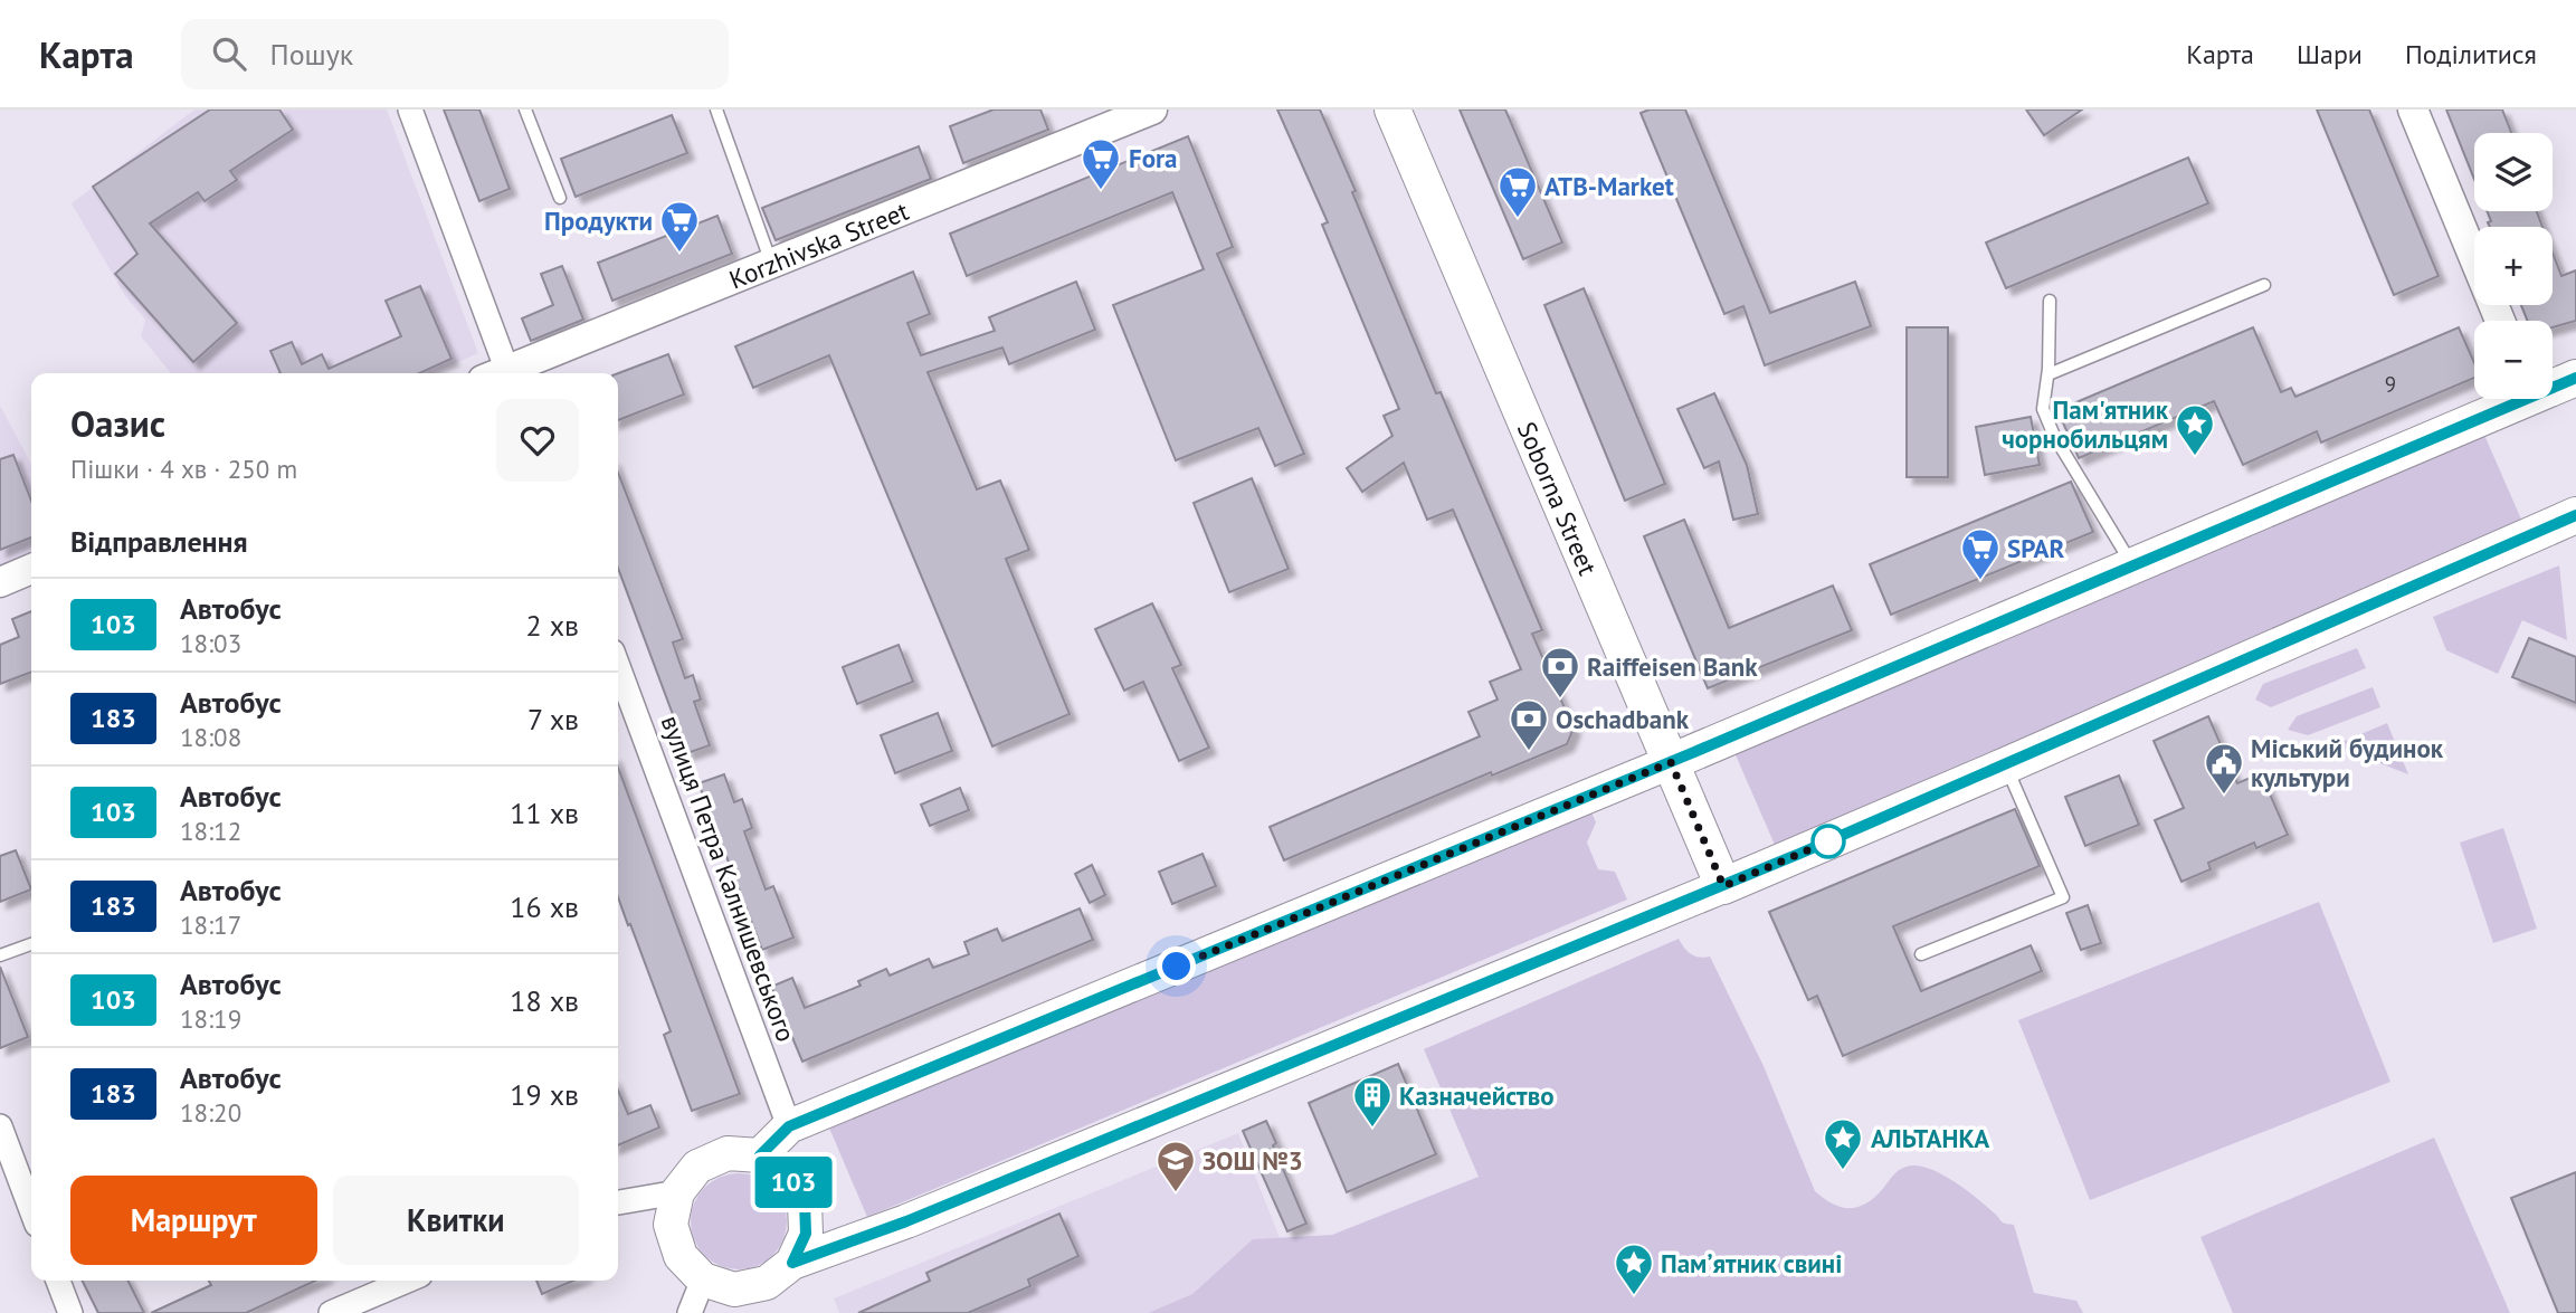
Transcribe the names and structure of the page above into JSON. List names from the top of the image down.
{
  "streets": {
    "main road": ["Soborna Street"],
    "street": ["Korzhivska Street", "вулиця Петра Калнишевського"]
  },
  "places": {
    "supermarket": [
      "Fora",
      "ATB-Market",
      "Продукти",
      "SPAR"
    ],
    "place": ["Пам'ятник чорнобильцям", "АЛЬТАНКА", "Памʼятник свині"],
    "bank": ["Raiffeisen Bank", "Oschadbank"],
    "public building": ["Міський будинок культури"],
    "building": ["Казначейство"],
    "school or university": ["ЗОШ №3"]
  },
  "lines": ["bus line 103"],
  "house_numbers": ["9"],
  "page": {
    "header": "Карта",
    "search": "Пошук",
    "nav": ["Карта", "Шари", "Поділитися"],
    "on_map": "103",
    "map_buttons": ["+", "−"],
    "heading": [
      ["Оазис", "Пішки · 4 хв · 250 m"],
      "Відправлення"
    ],
    "list": [
      {
        "mark": "103",
        "name": "Автобус",
        "note": "18:03",
        "value": "2 хв"
      },
      {
        "mark": "183",
        "name": "Автобус",
        "note": "18:08",
        "value": "7 хв"
      },
      {
        "mark": "103",
        "name": "Автобус",
        "note": "18:12",
        "value": "11 хв"
      },
      {
        "mark": "183",
        "name": "Автобус",
        "note": "18:17",
        "value": "16 хв"
      },
      {
        "mark": "103",
        "name": "Автобус",
        "note": "18:19",
        "value": "18 хв"
      },
      {
        "mark": "183",
        "name": "Автобус",
        "note": "18:20",
        "value": "19 хв"
      }
    ],
    "buttons": ["Маршрут", "Квитки"]
  }
}
